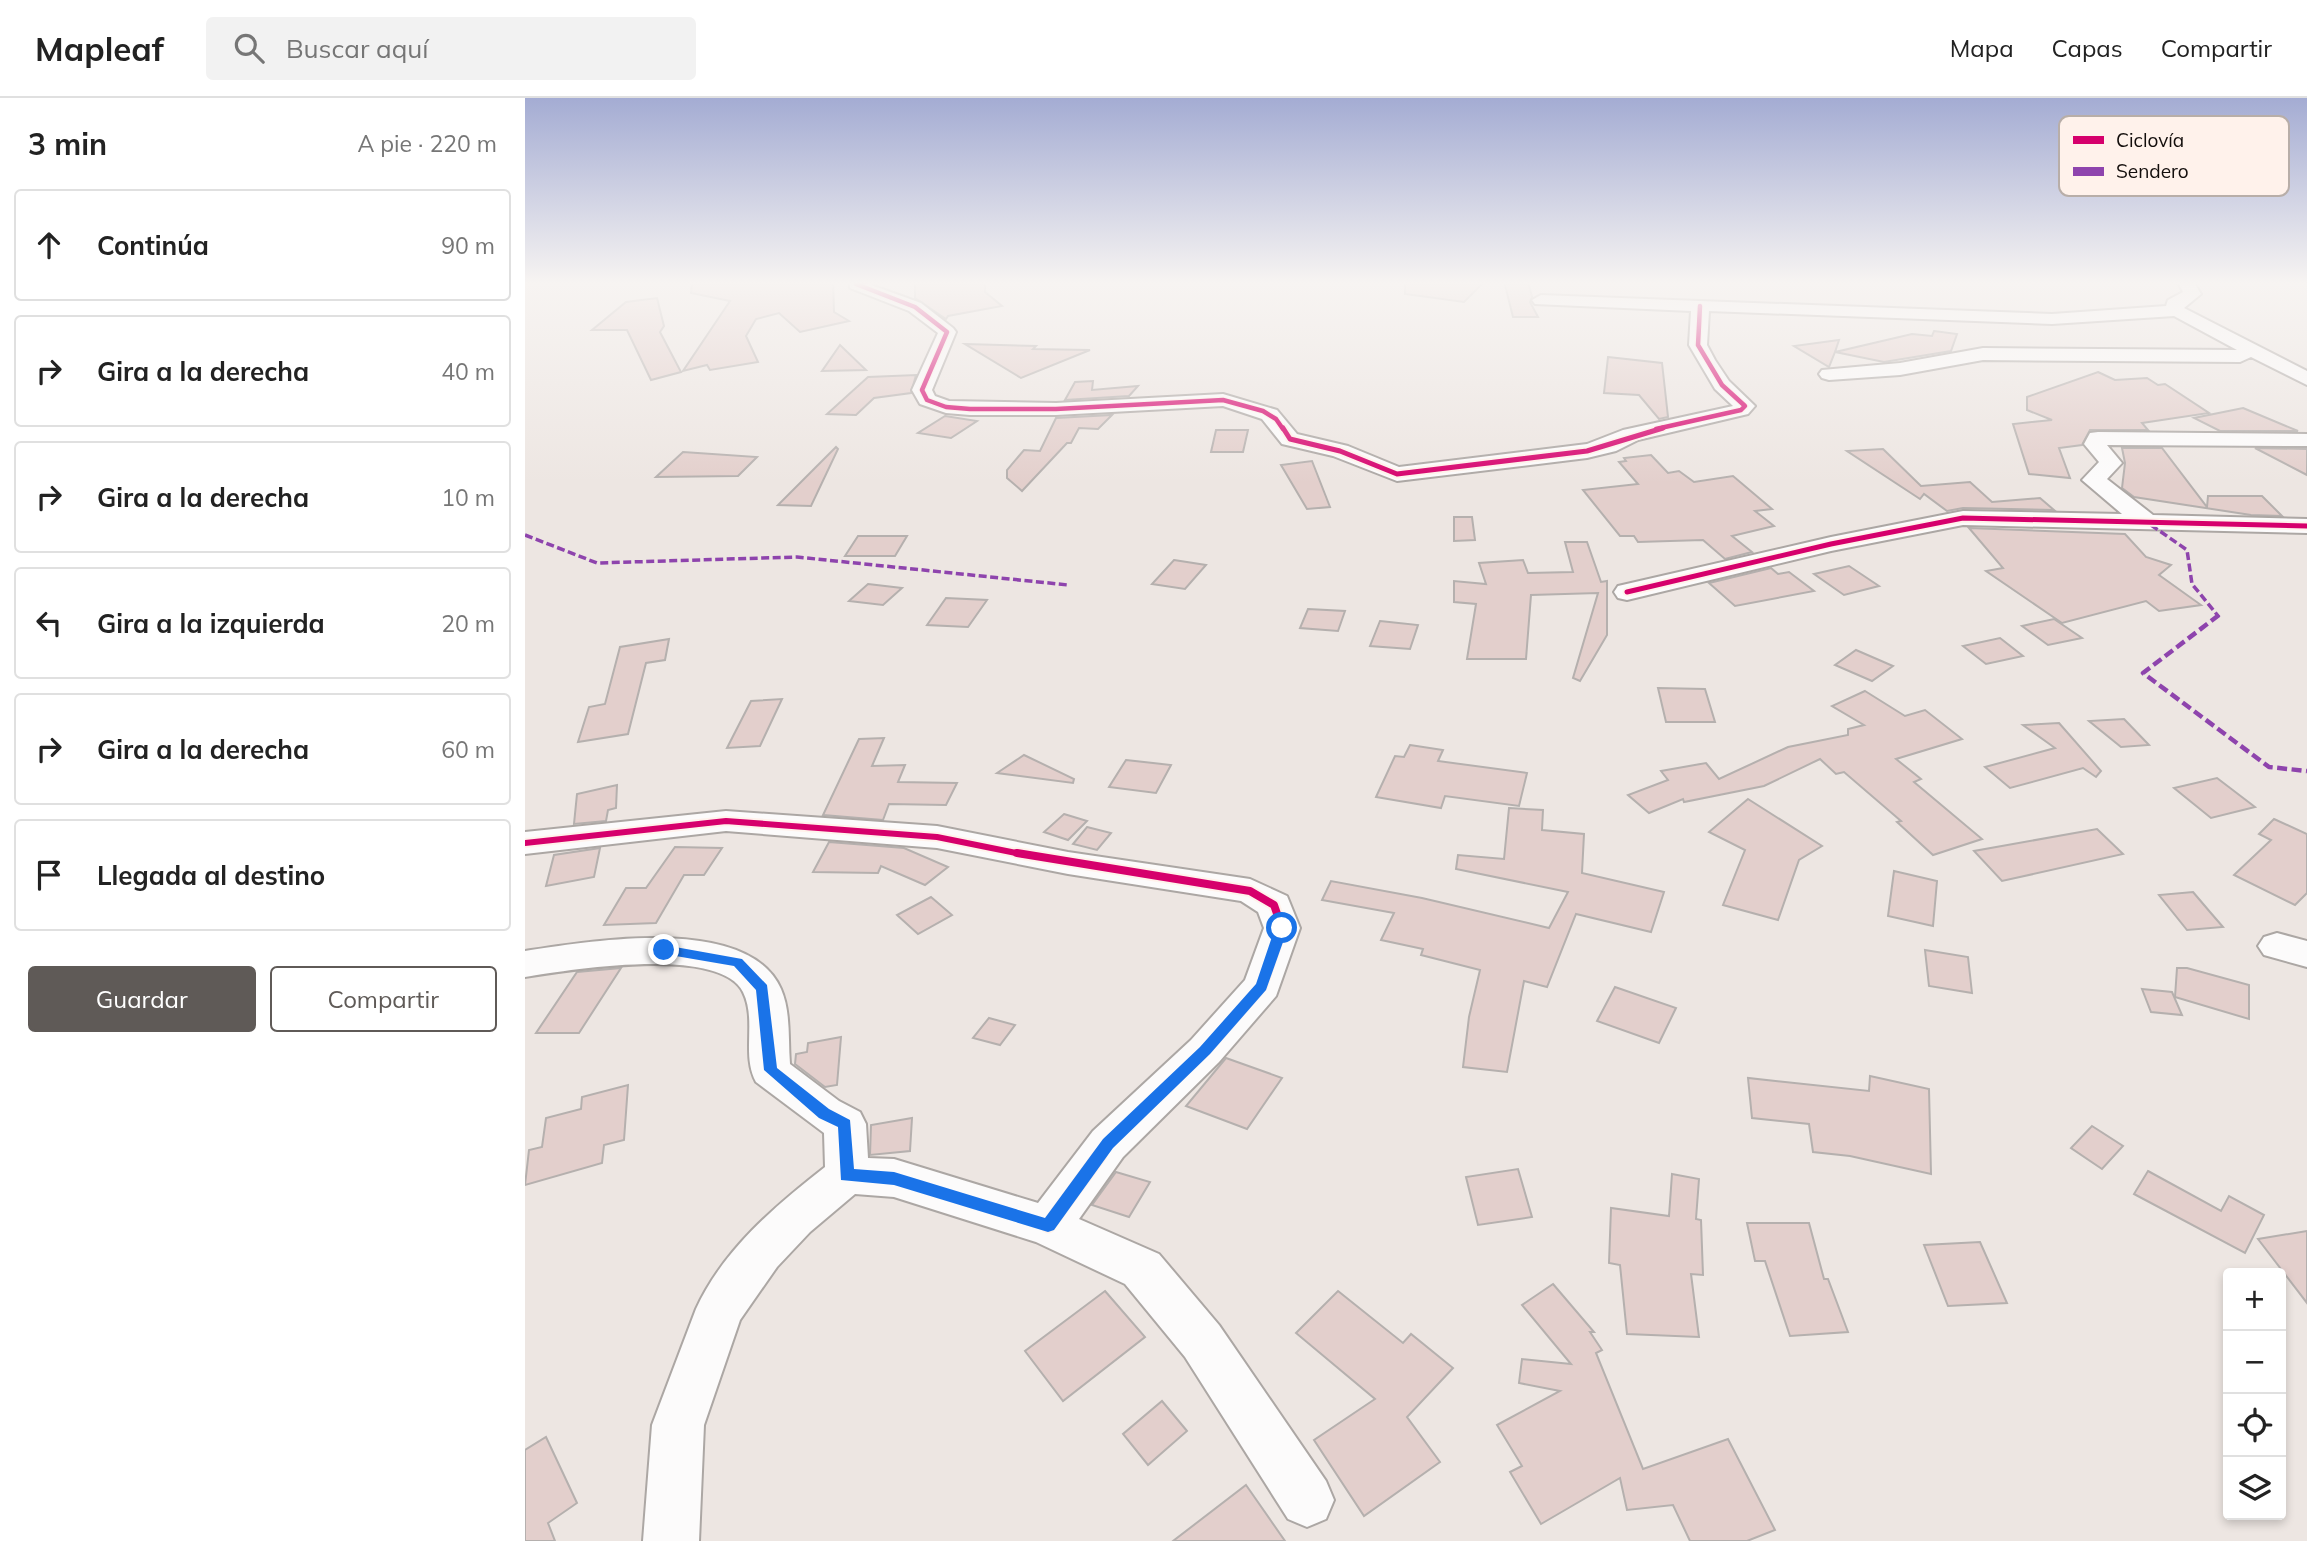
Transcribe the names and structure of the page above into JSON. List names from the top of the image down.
{
  "legend": ["Ciclovía", "Sendero"],
  "page": {
    "header": "Mapleaf",
    "search": "Buscar aquí",
    "nav": ["Mapa", "Capas", "Compartir"],
    "heading": ["3 min", "A pie · 220 m"],
    "list": [
      ["Continúa", "90 m"],
      ["Gira a la derecha", "40 m"],
      ["Gira a la derecha", "10 m"],
      ["Gira a la izquierda", "20 m"],
      ["Gira a la derecha", "60 m"],
      "Llegada al destino"
    ],
    "buttons": ["Guardar", "Compartir"],
    "map_buttons": ["+", "−"]
  }
}
